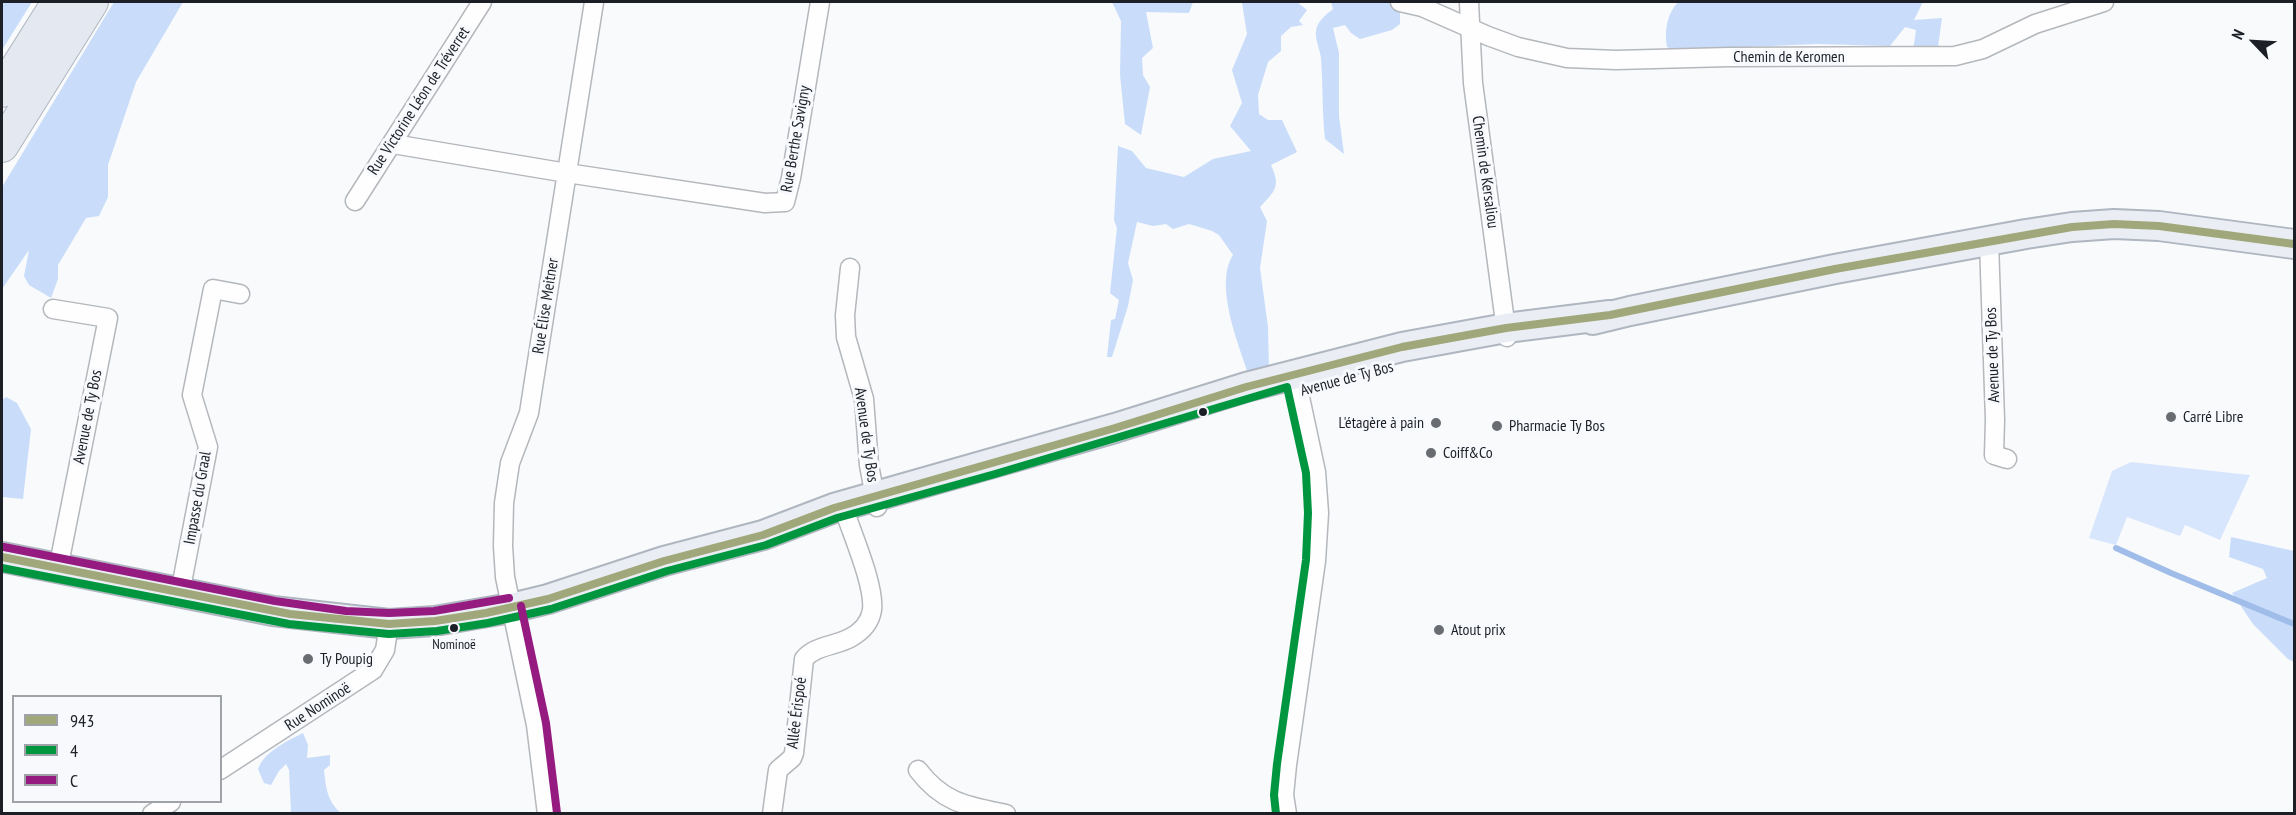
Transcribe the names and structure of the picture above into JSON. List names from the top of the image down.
{
  "streets": {
    "main road": ["Avenue de Ty Bos"],
    "street": [
      "Chemin de Keromen",
      "Rue Victorine Léon de Tréverret",
      "Rue Berthe Savigny",
      "Chemin de Kersaliou",
      "Rue Élise Meitner",
      "Impasse du Graal",
      "Rue Nominoë",
      "Allée Érispoé"
    ]
  },
  "crossings": [
    ["Chemin de Keromen", "Chemin de Kersaliou"],
    ["Rue Berthe Savigny", "Rue Élise Meitner"],
    ["Chemin de Kersaliou", "Avenue de Ty Bos"],
    ["Rue Élise Meitner", "Avenue de Ty Bos"],
    ["Avenue de Ty Bos", "Impasse du Graal"],
    ["Avenue de Ty Bos", "Rue Nominoë"],
    ["Avenue de Ty Bos", "Allée Érispoé"]
  ],
  "places": [
    "Carré Libre",
    "L'étagère à pain",
    "Pharmacie Ty Bos",
    "Coiff&Co",
    "Nominoë",
    "Atout prix",
    "Ty Poupig"
  ],
  "lines": ["transit line 943", "transit line 4", "transit line C"],
  "legend": ["943", "4", "C"],
  "north": "top left"
}
